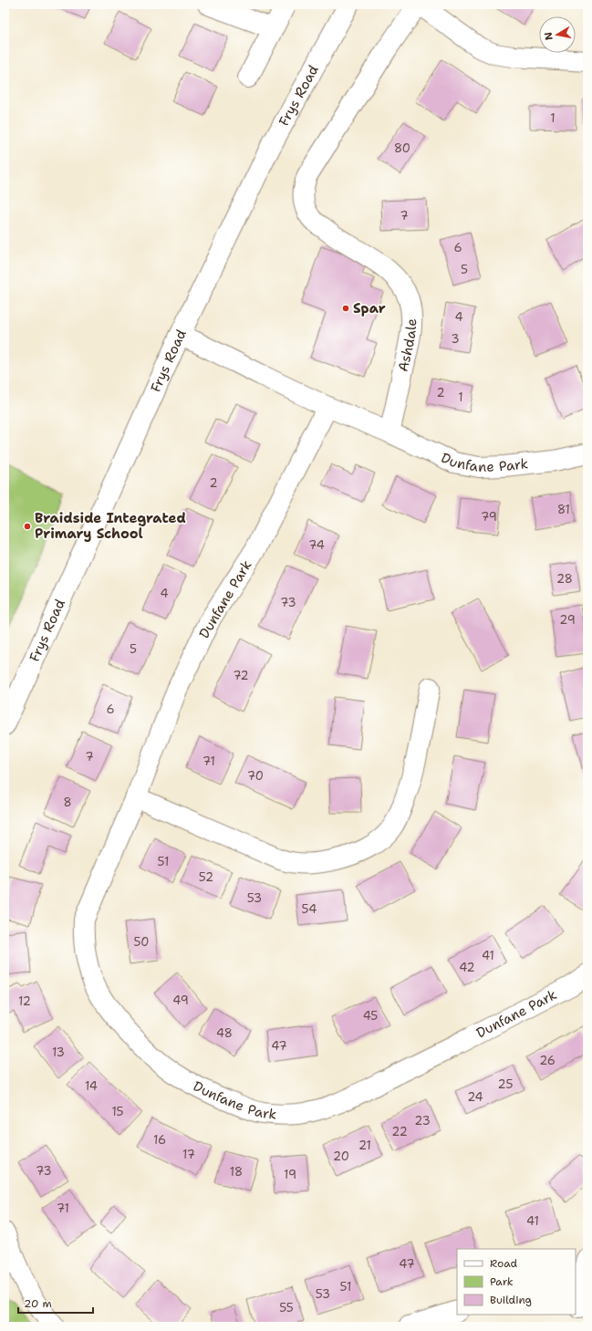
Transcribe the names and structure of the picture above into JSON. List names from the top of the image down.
{
  "streets": {
    "street": ["Frys Road", "Ashdale", "Dunfane Park"]
  },
  "crossings": [
    ["Frys Road", "Dunfane Park"],
    ["Ashdale", "Dunfane Park"]
  ],
  "places": ["Spar", "Braidside Integrated Primary School"],
  "house_numbers": [
    "1",
    "80",
    "7",
    "6",
    "5",
    "4",
    "3",
    "2",
    "1",
    "2",
    "81",
    "79",
    "74",
    "28",
    "4",
    "73",
    "29",
    "5",
    "72",
    "6",
    "7",
    "71",
    "70",
    "8",
    "51",
    "52",
    "53",
    "54",
    "50",
    "41",
    "42",
    "49",
    "12",
    "45",
    "48",
    "47",
    "13",
    "26",
    "25",
    "14",
    "24",
    "15",
    "23",
    "22",
    "16",
    "21",
    "17",
    "20",
    "73",
    "18",
    "19",
    "71",
    "41",
    "47",
    "51",
    "53",
    "55"
  ],
  "legend": ["Road", "Park", "Building"],
  "scale_bar": "20 m",
  "north": "left"
}
